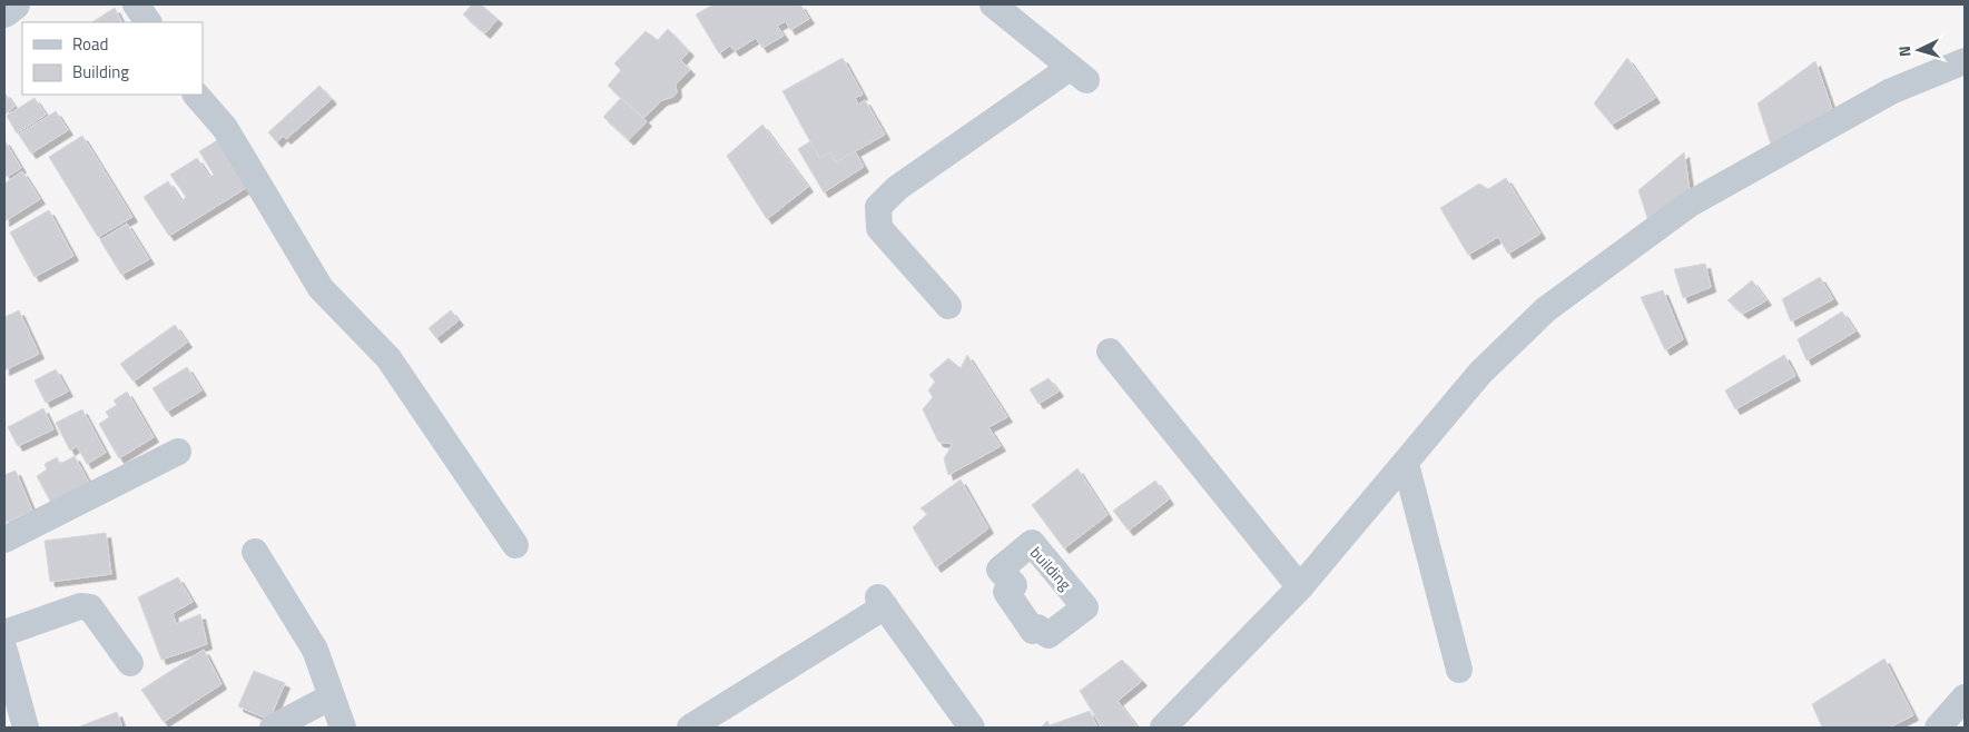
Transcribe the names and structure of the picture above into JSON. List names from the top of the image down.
{
  "legend": ["Road", "Building"],
  "north": "left"
}
